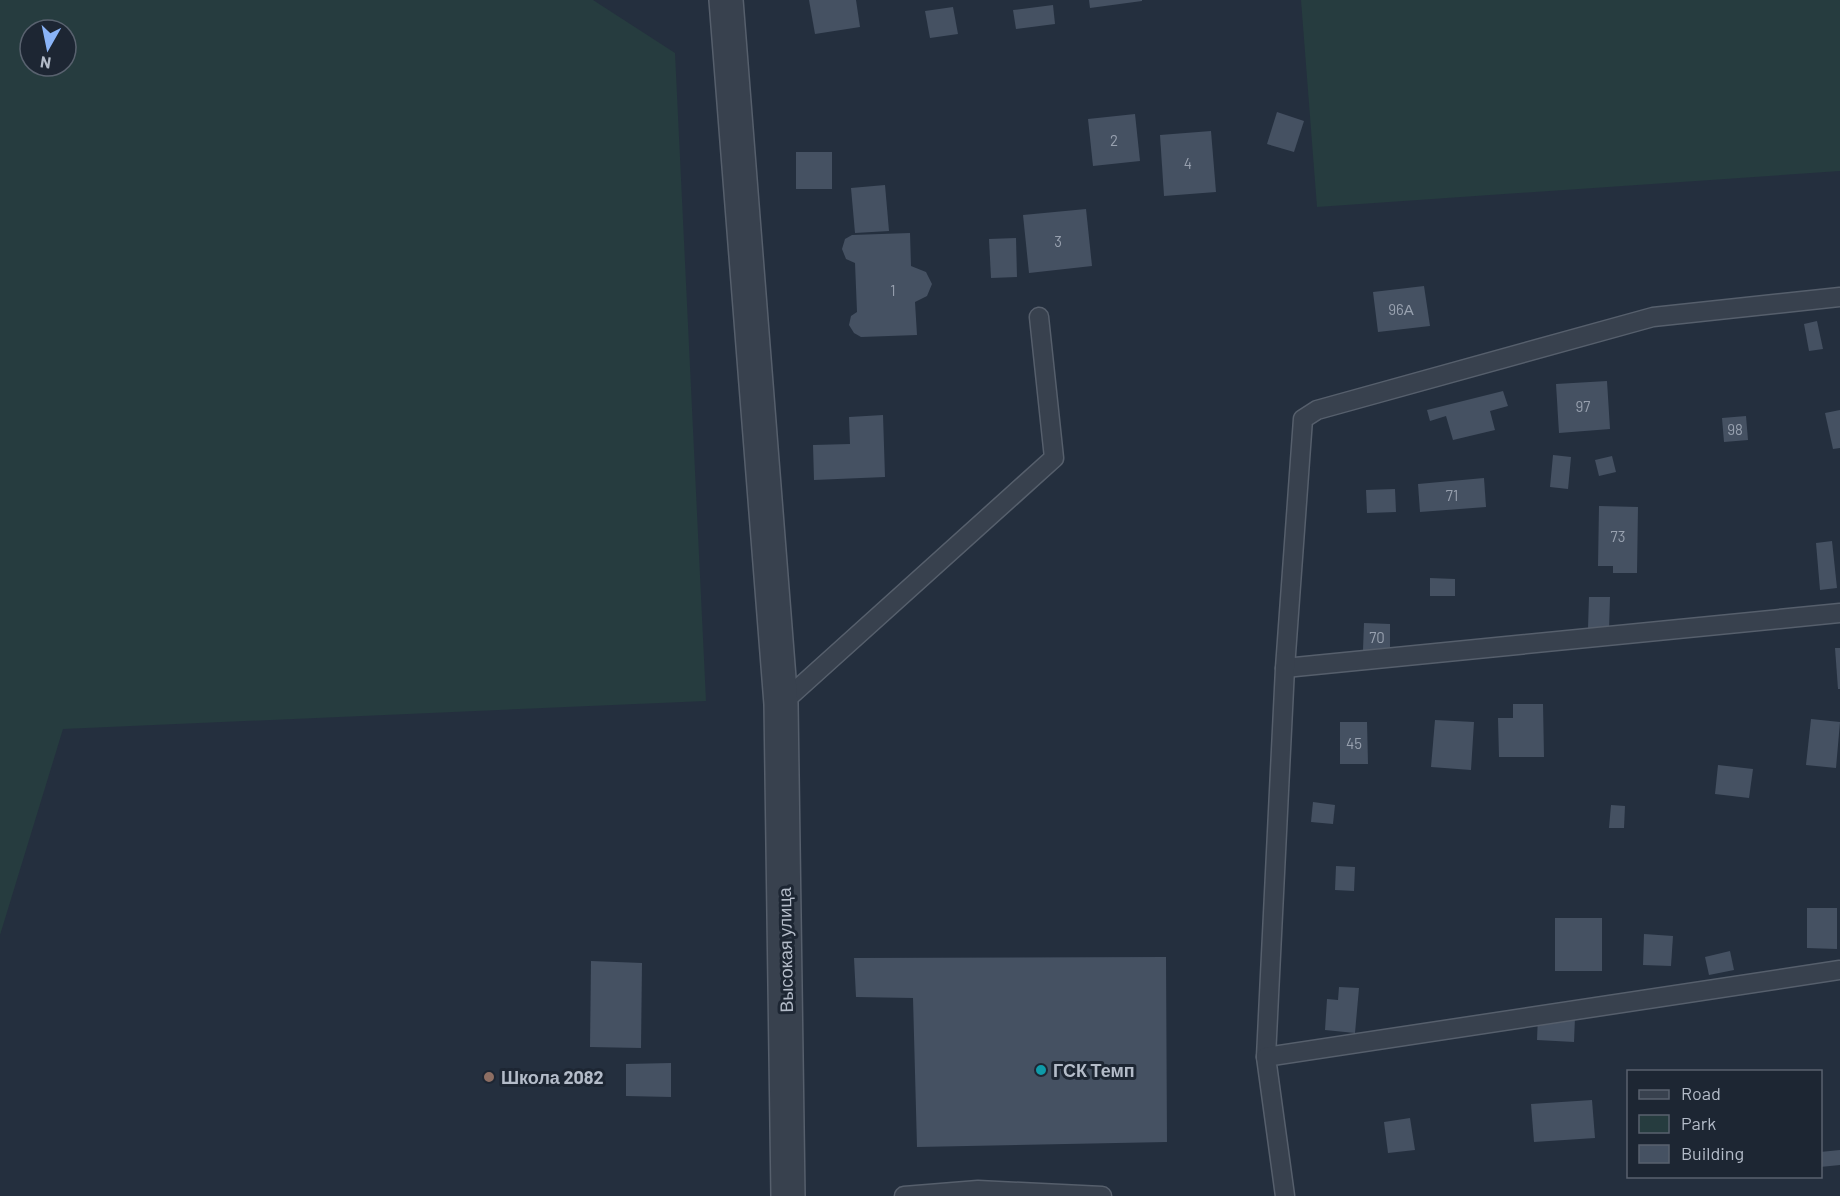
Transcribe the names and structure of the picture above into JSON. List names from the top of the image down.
{
  "streets": {
    "street": ["Высокая улица"]
  },
  "places": ["ГСК Темп", "Школа 2082"],
  "house_numbers": [
    "2",
    "4",
    "3",
    "1",
    "96А",
    "97",
    "98",
    "71",
    "73",
    "70",
    "45"
  ],
  "legend": ["Road", "Park", "Building"],
  "north": "bottom"
}
